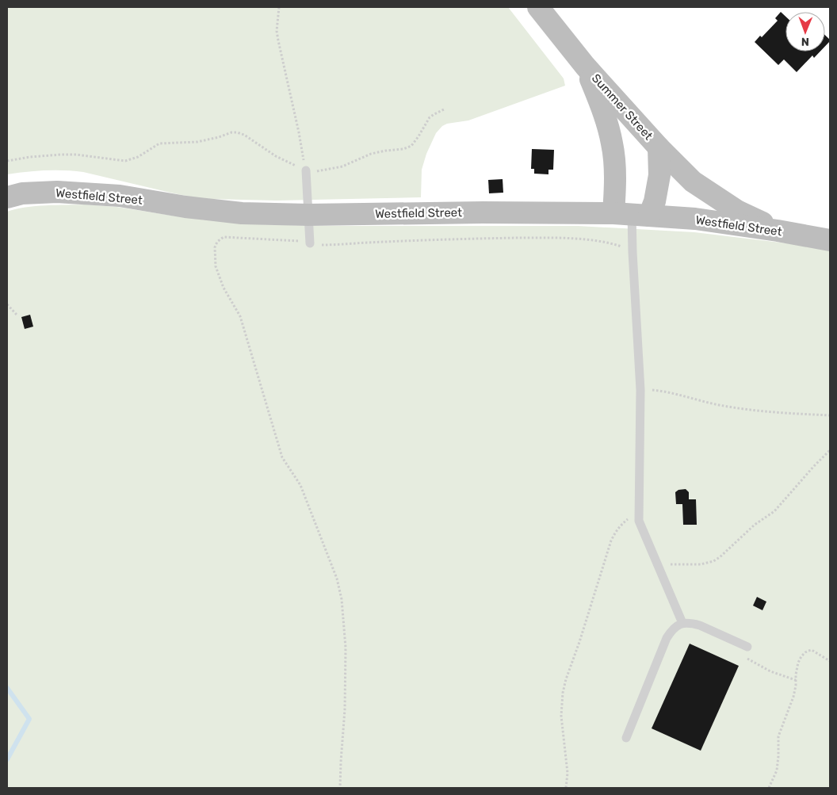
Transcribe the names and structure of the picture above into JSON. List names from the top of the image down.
{
  "streets": {
    "main road": ["Summer Street", "Westfield Street"]
  },
  "crossings": [
    ["Summer Street", "Westfield Street"]
  ],
  "north": "bottom"
}
